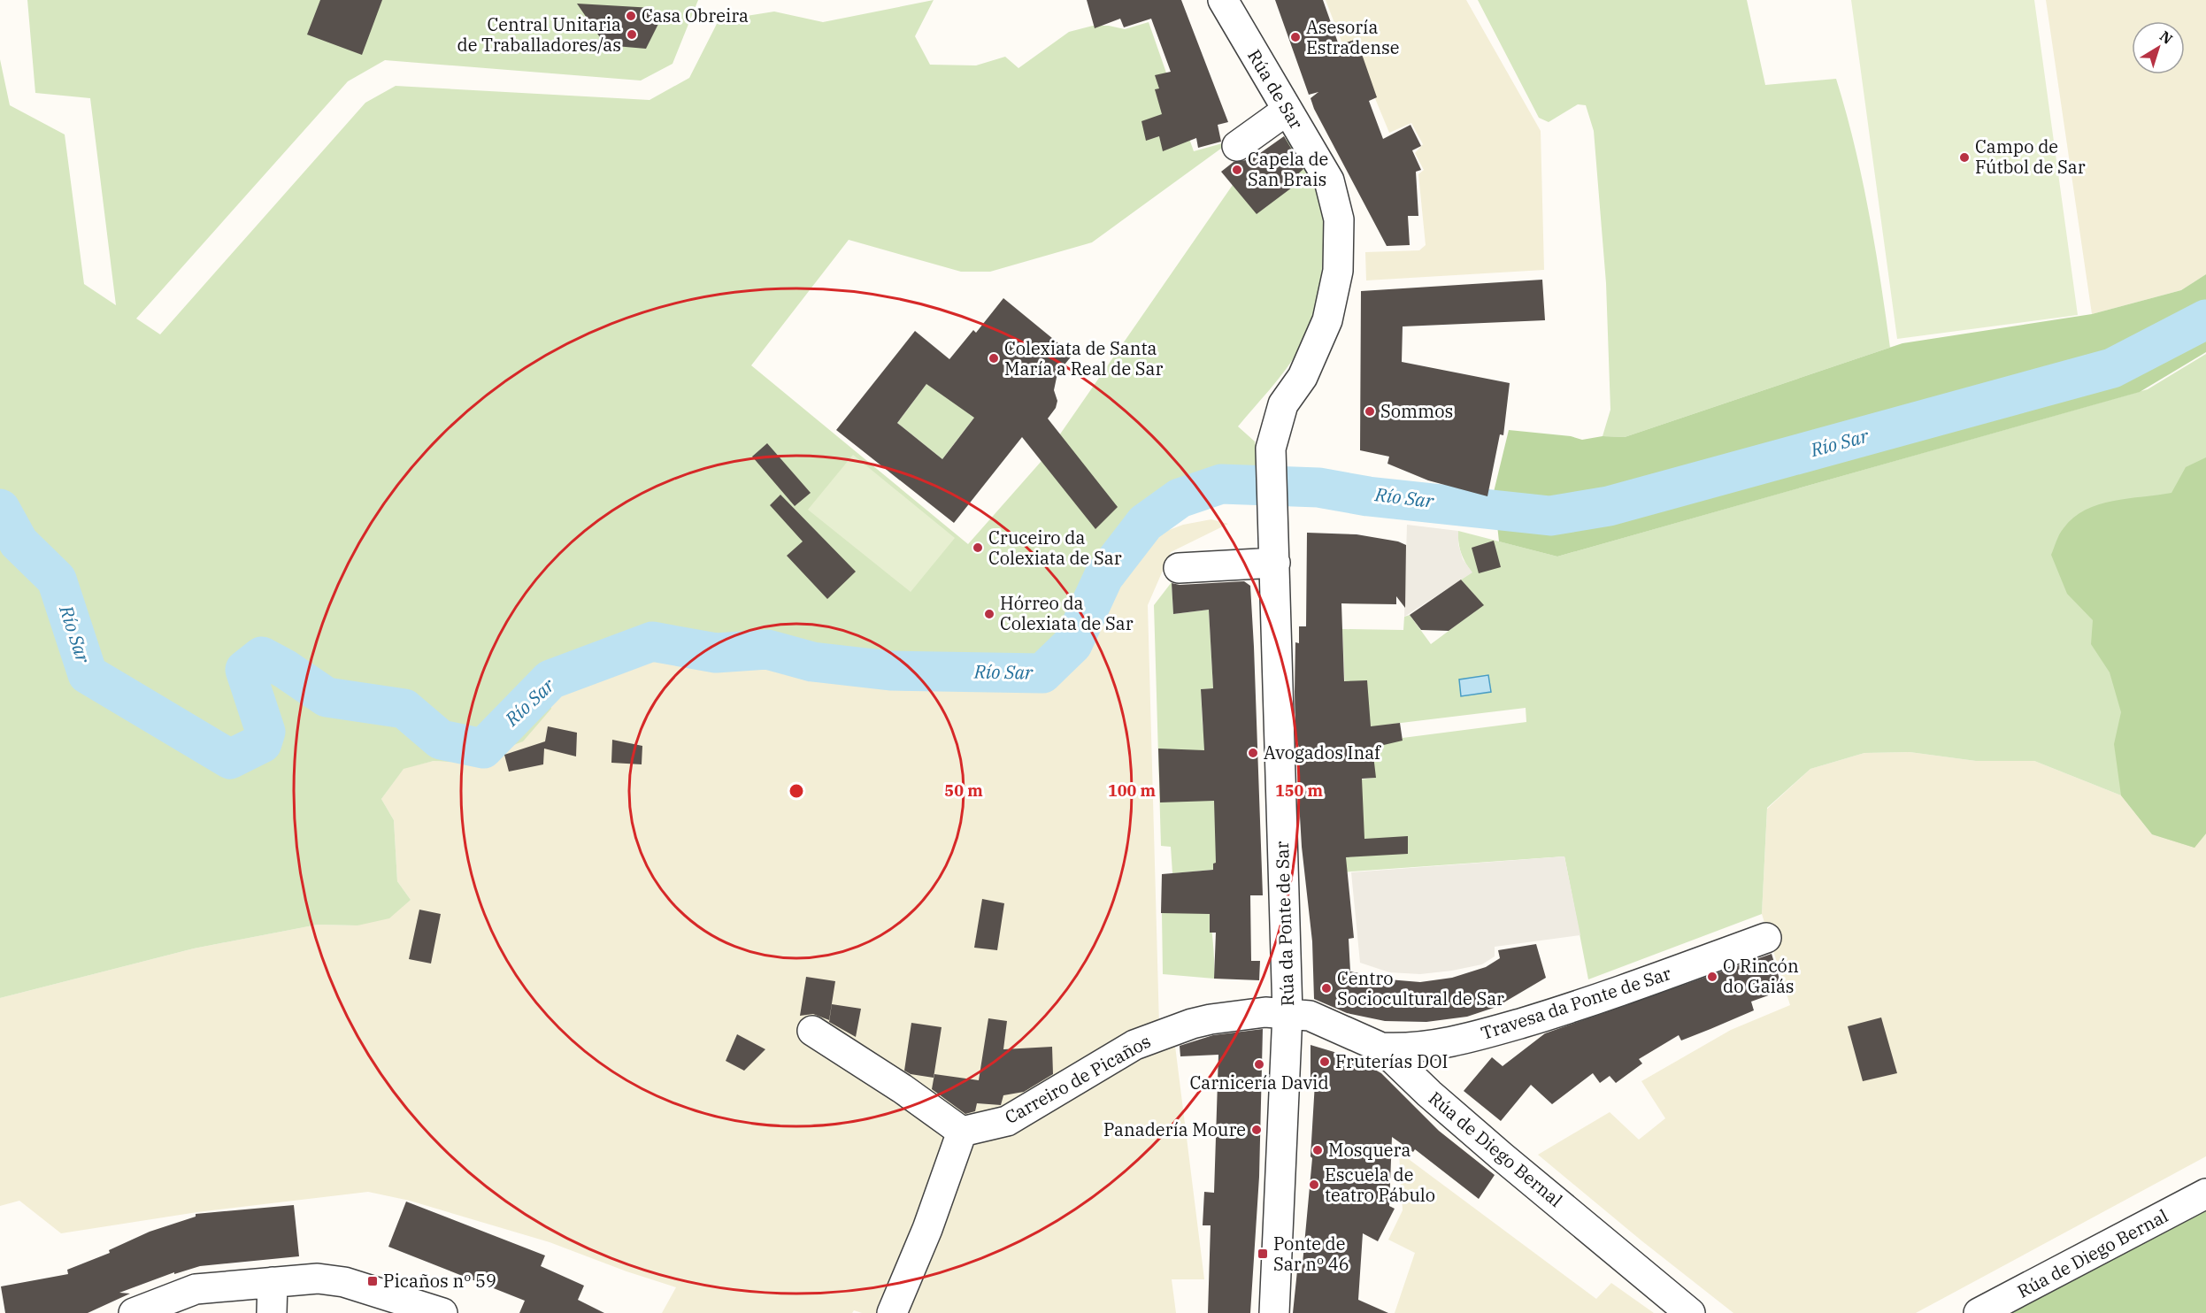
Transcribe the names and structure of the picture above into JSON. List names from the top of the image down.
{
  "streets": {
    "street": [
      "Rúa de Sar",
      "Rúa da Ponte de Sar",
      "Travesa da Ponte de Sar",
      "Carreiro de Picaños",
      "Rúa de Diego Bernal"
    ]
  },
  "crossings": [
    ["Rúa de Sar", "Rúa da Ponte de Sar"],
    ["Rúa da Ponte de Sar", "Carreiro de Picaños"],
    ["Rúa da Ponte de Sar", "Rúa de Diego Bernal"],
    ["Travesa da Ponte de Sar", "Rúa de Diego Bernal"],
    ["Carreiro de Picaños", "Rúa de Diego Bernal"]
  ],
  "water": ["Río Sar"],
  "places": {
    "other": [
      "Casa Obreira",
      "Central Unitaria de Traballadores/as",
      "Asesoría Estradense",
      "Campo de Fútbol de Sar",
      "Capela de San Brais",
      "Colexiata de Santa María a Real de Sar",
      "Sommos",
      "Cruceiro da Colexiata de Sar",
      "Hórreo da Colexiata de Sar",
      "Avogados Inaf",
      "O Rincón do Gaiás",
      "Centro Sociocultural de Sar",
      "Fruterías DOI",
      "Carnicería David",
      "Panadería Moure",
      "Mosquera",
      "Escuela de teatro Pábulo"
    ],
    "transit": ["Ponte de Sar nº 46", "Picaños nº 59"]
  },
  "north": "top right",
  "rings": ["50 m", "100 m", "150 m"]
}
